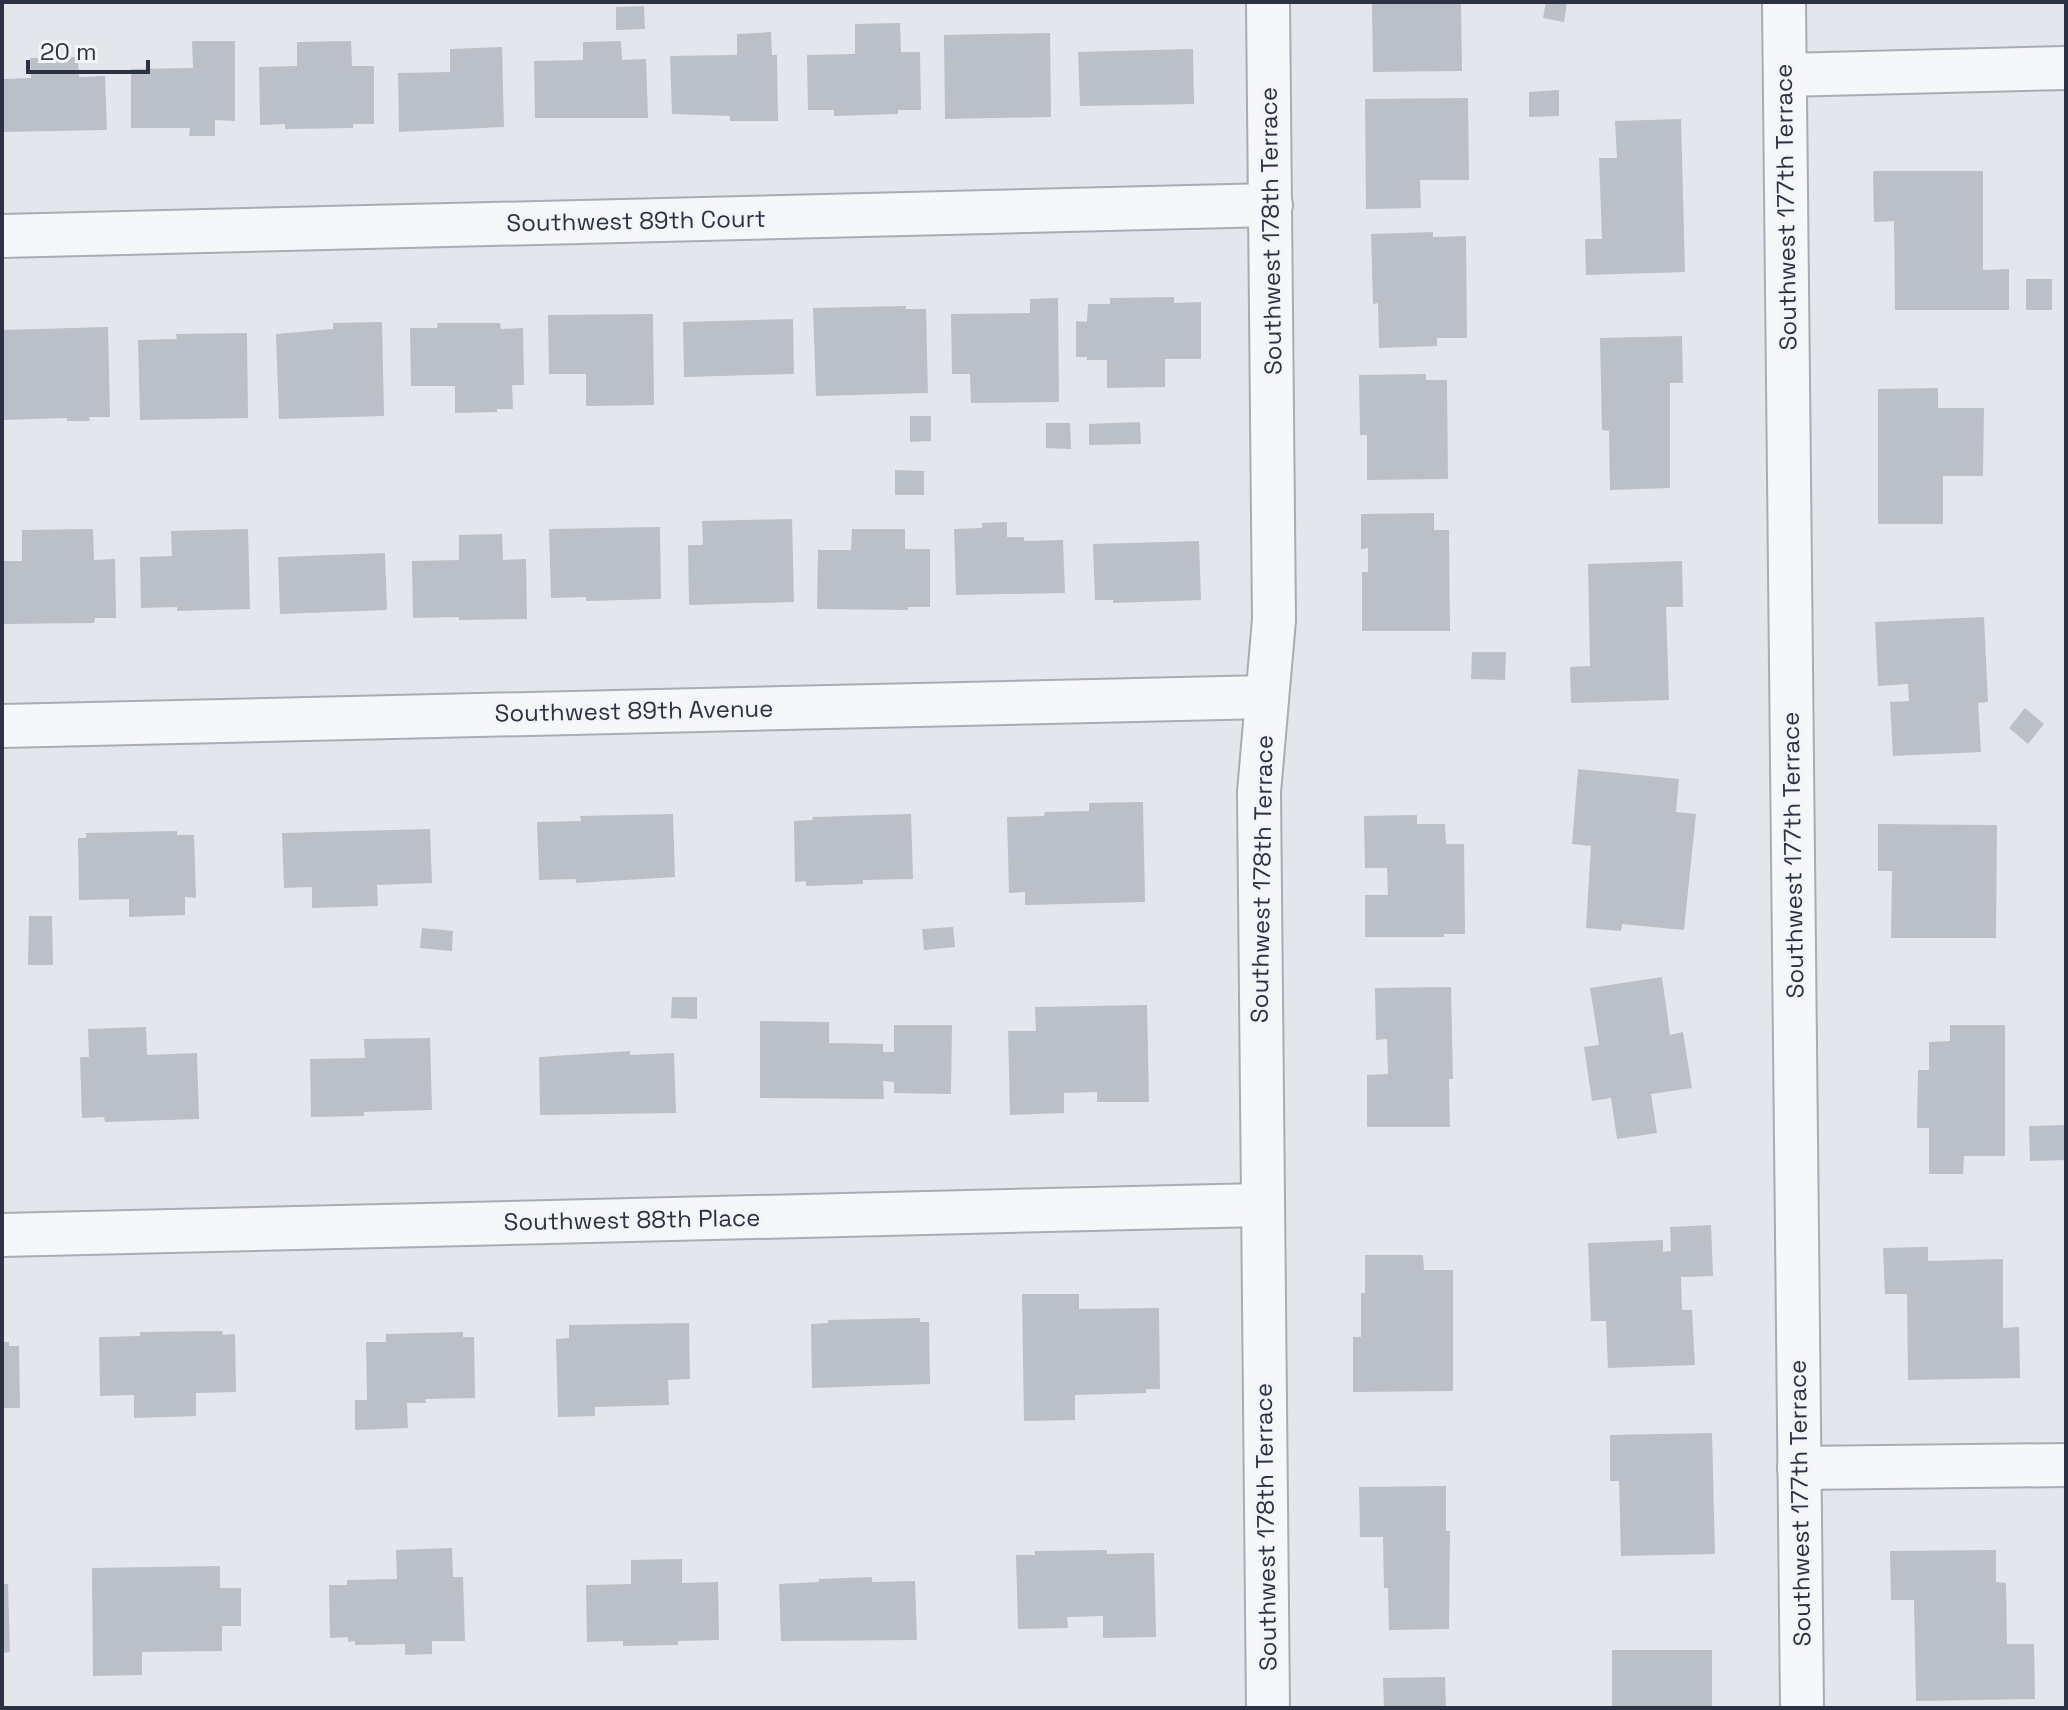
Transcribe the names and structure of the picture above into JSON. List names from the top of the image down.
{
  "streets": {
    "street": [
      "Southwest 177th Terrace",
      "Southwest 89th Court",
      "Southwest 178th Terrace",
      "Southwest 89th Avenue",
      "Southwest 88th Place"
    ]
  },
  "crossings": [
    ["Southwest 89th Court", "Southwest 178th Terrace"],
    ["Southwest 178th Terrace", "Southwest 89th Avenue"],
    ["Southwest 178th Terrace", "Southwest 88th Place"]
  ],
  "scale_bar": "20 m"
}
